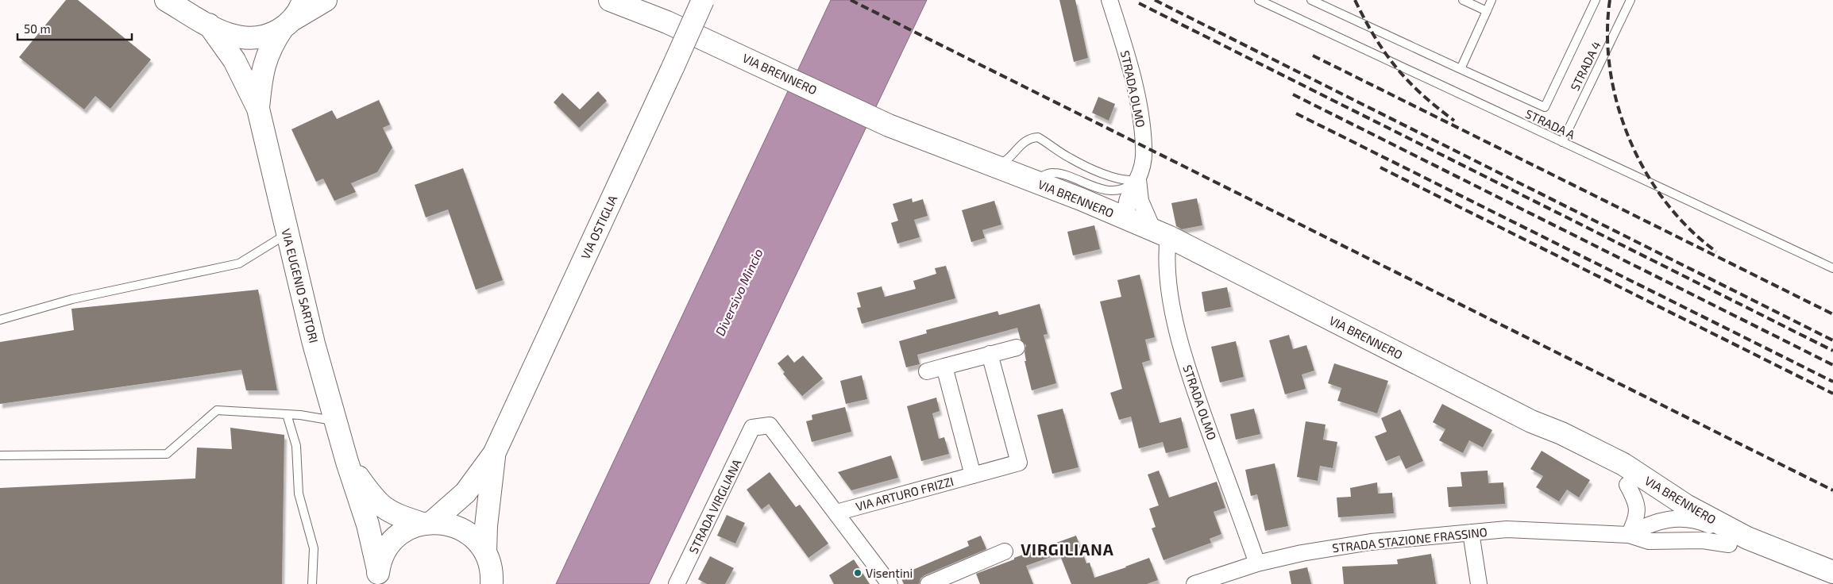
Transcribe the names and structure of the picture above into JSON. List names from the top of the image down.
{
  "streets": {
    "main road": ["VIA BRENNERO", "VIA OSTIGLIA", "VIA EUGENIO SARTORI"],
    "street": [
      "STRADA OLMO",
      "VIA ARTURO FRIZZI",
      "STRADA VIRGLIANA",
      "STRADA STAZIONE FRASSINO"
    ],
    "lane": ["STRADA 4", "STRADA A"]
  },
  "crossings": [
    ["STRADA 4", "STRADA A"],
    ["VIA BRENNERO", "STRADA OLMO"],
    ["STRADA OLMO", "STRADA STAZIONE FRASSINO"],
    ["VIA OSTIGLIA", "VIA EUGENIO SARTORI"],
    ["VIA ARTURO FRIZZI", "STRADA VIRGLIANA"]
  ],
  "districts": ["VIRGILIANA"],
  "water": ["Diversivo Mincio"],
  "places": ["Visentini"],
  "scale_bar": "50 m"
}
